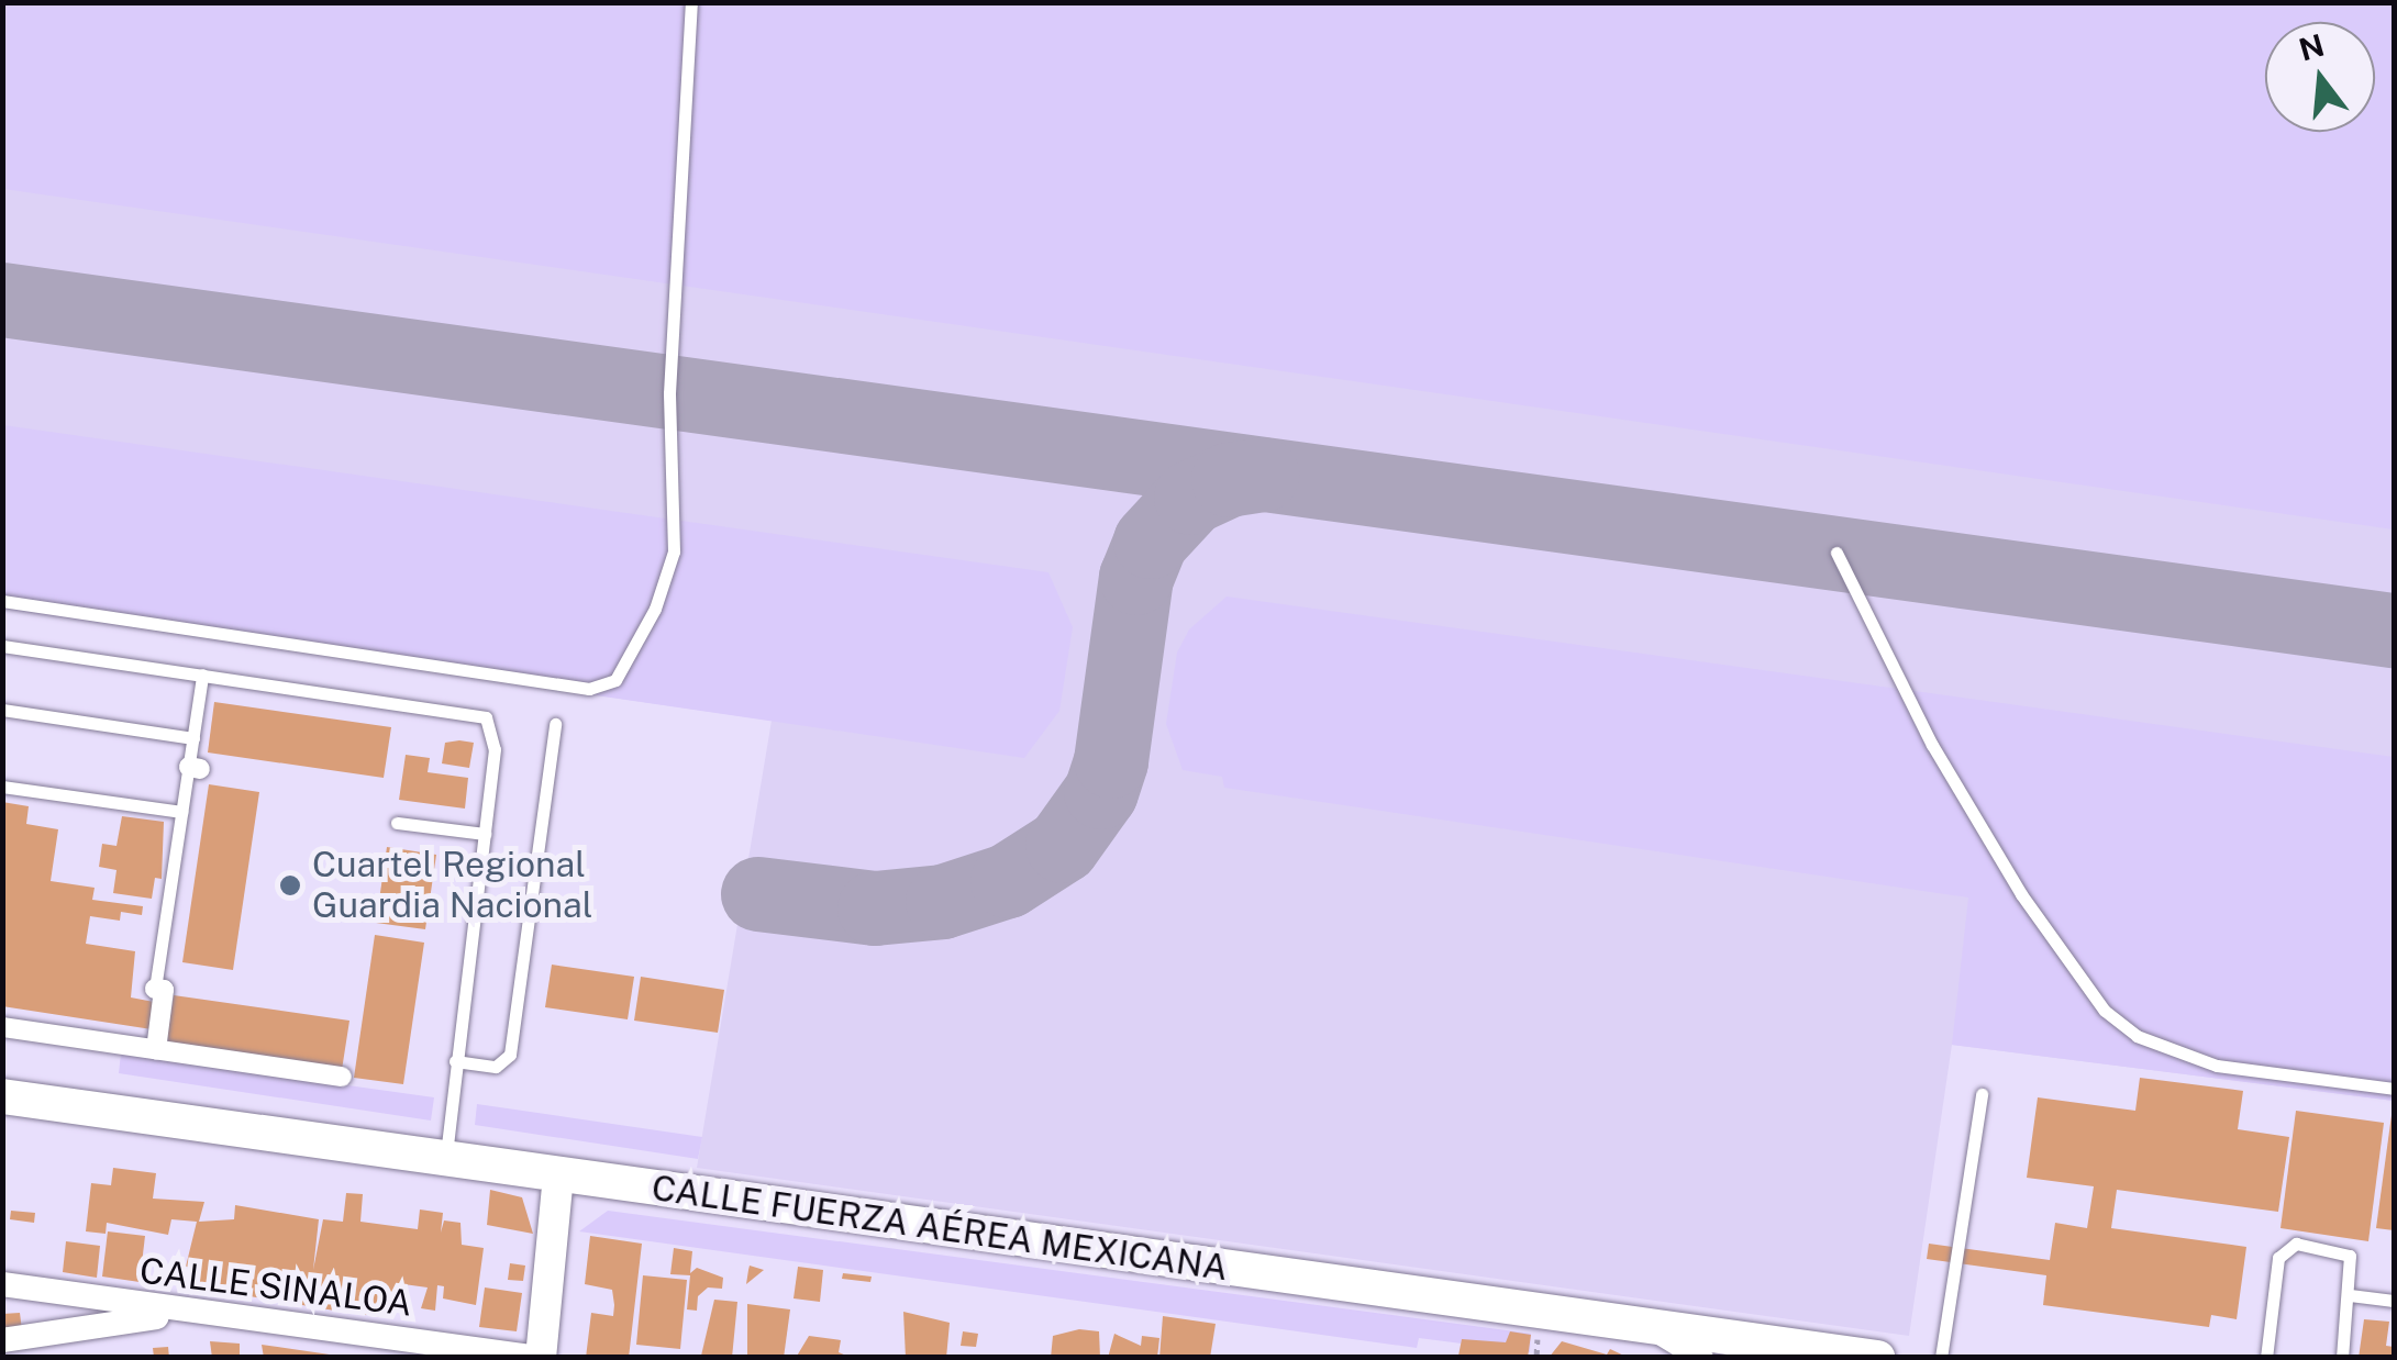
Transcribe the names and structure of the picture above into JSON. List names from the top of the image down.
{
  "streets": {
    "main road": ["CALLE FUERZA AÉREA MEXICANA"],
    "street": ["CALLE SINALOA"]
  },
  "places": ["Cuartel Regional Guardia Nacional"],
  "north": "top"
}
